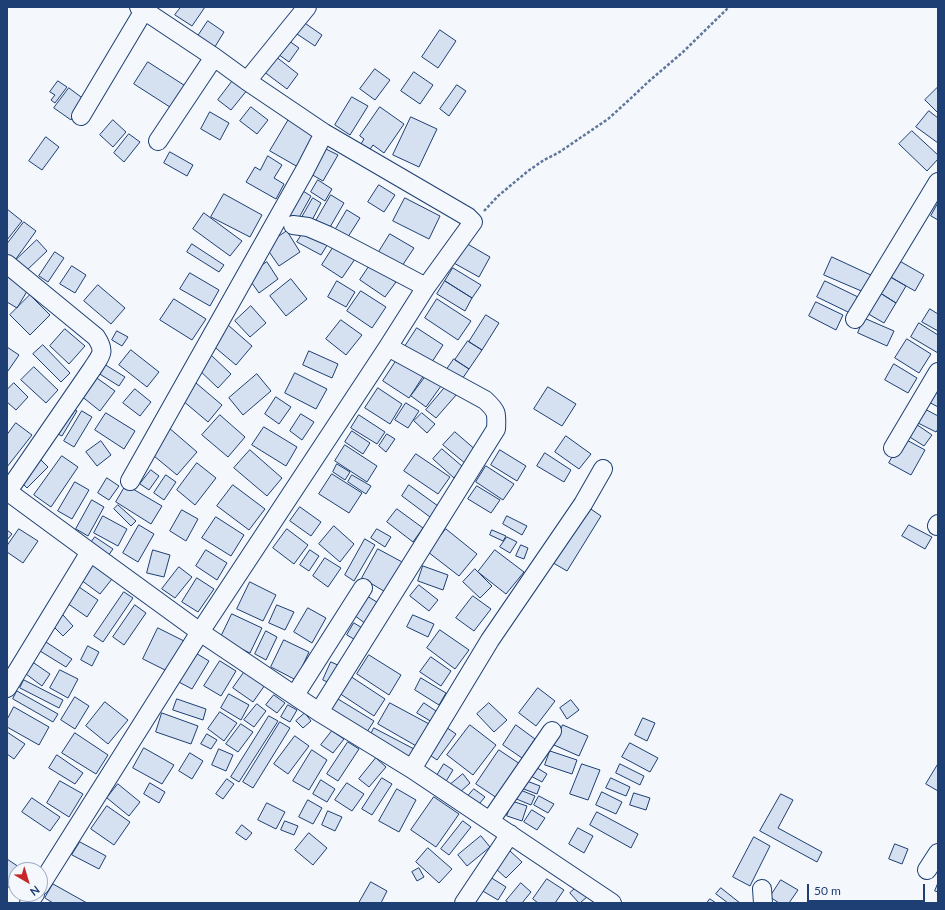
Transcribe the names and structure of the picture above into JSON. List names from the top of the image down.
{
  "scale_bar": "50 m",
  "north": "bottom right"
}
